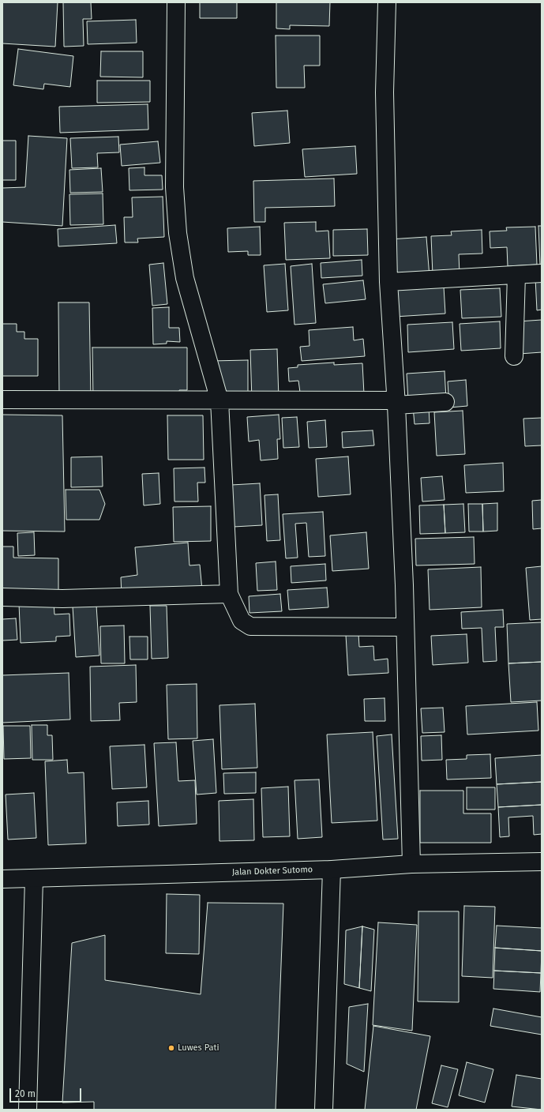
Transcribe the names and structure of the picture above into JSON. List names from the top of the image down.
{
  "streets": {
    "street": ["Jalan Dokter Sutomo"]
  },
  "places": ["Luwes Pati"],
  "scale_bar": "20 m"
}
